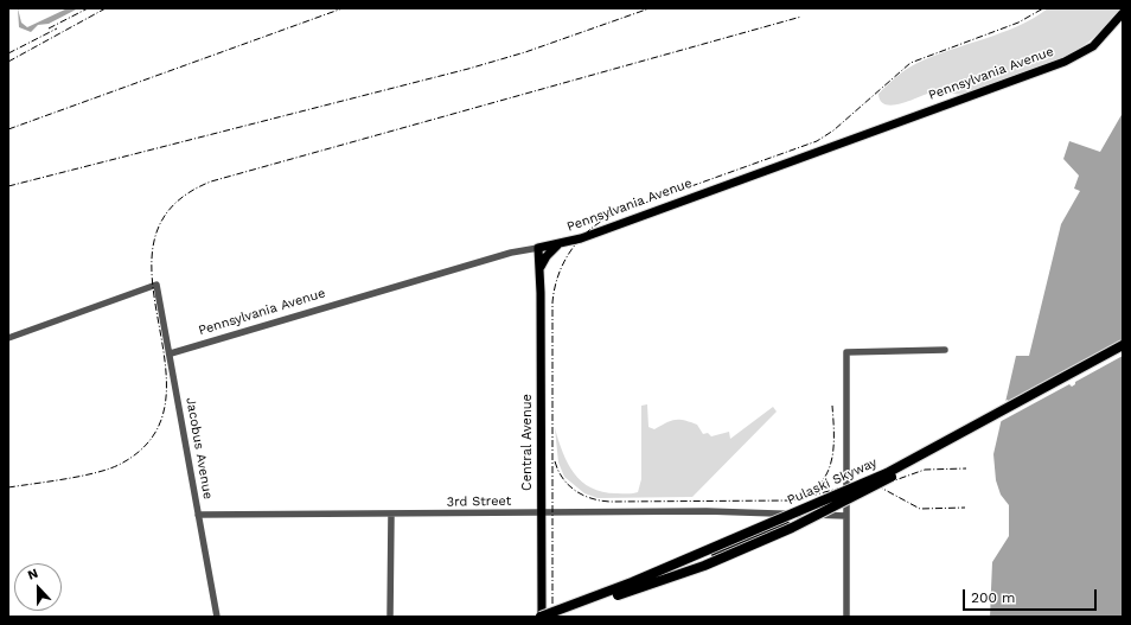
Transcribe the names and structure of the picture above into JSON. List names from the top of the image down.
{
  "streets": {
    "highway": ["Pulaski Skyway"],
    "main road": ["Pennsylvania Avenue", "Central Avenue"],
    "street": ["Jacobus Avenue", "3rd Street"]
  },
  "crossings": [
    ["Pennsylvania Avenue", "Central Avenue"],
    ["Pennsylvania Avenue", "Jacobus Avenue"],
    ["Central Avenue", "Pulaski Skyway"],
    ["Central Avenue", "3rd Street"],
    ["Jacobus Avenue", "3rd Street"]
  ],
  "scale_bar": "200 m",
  "north": "top"
}
